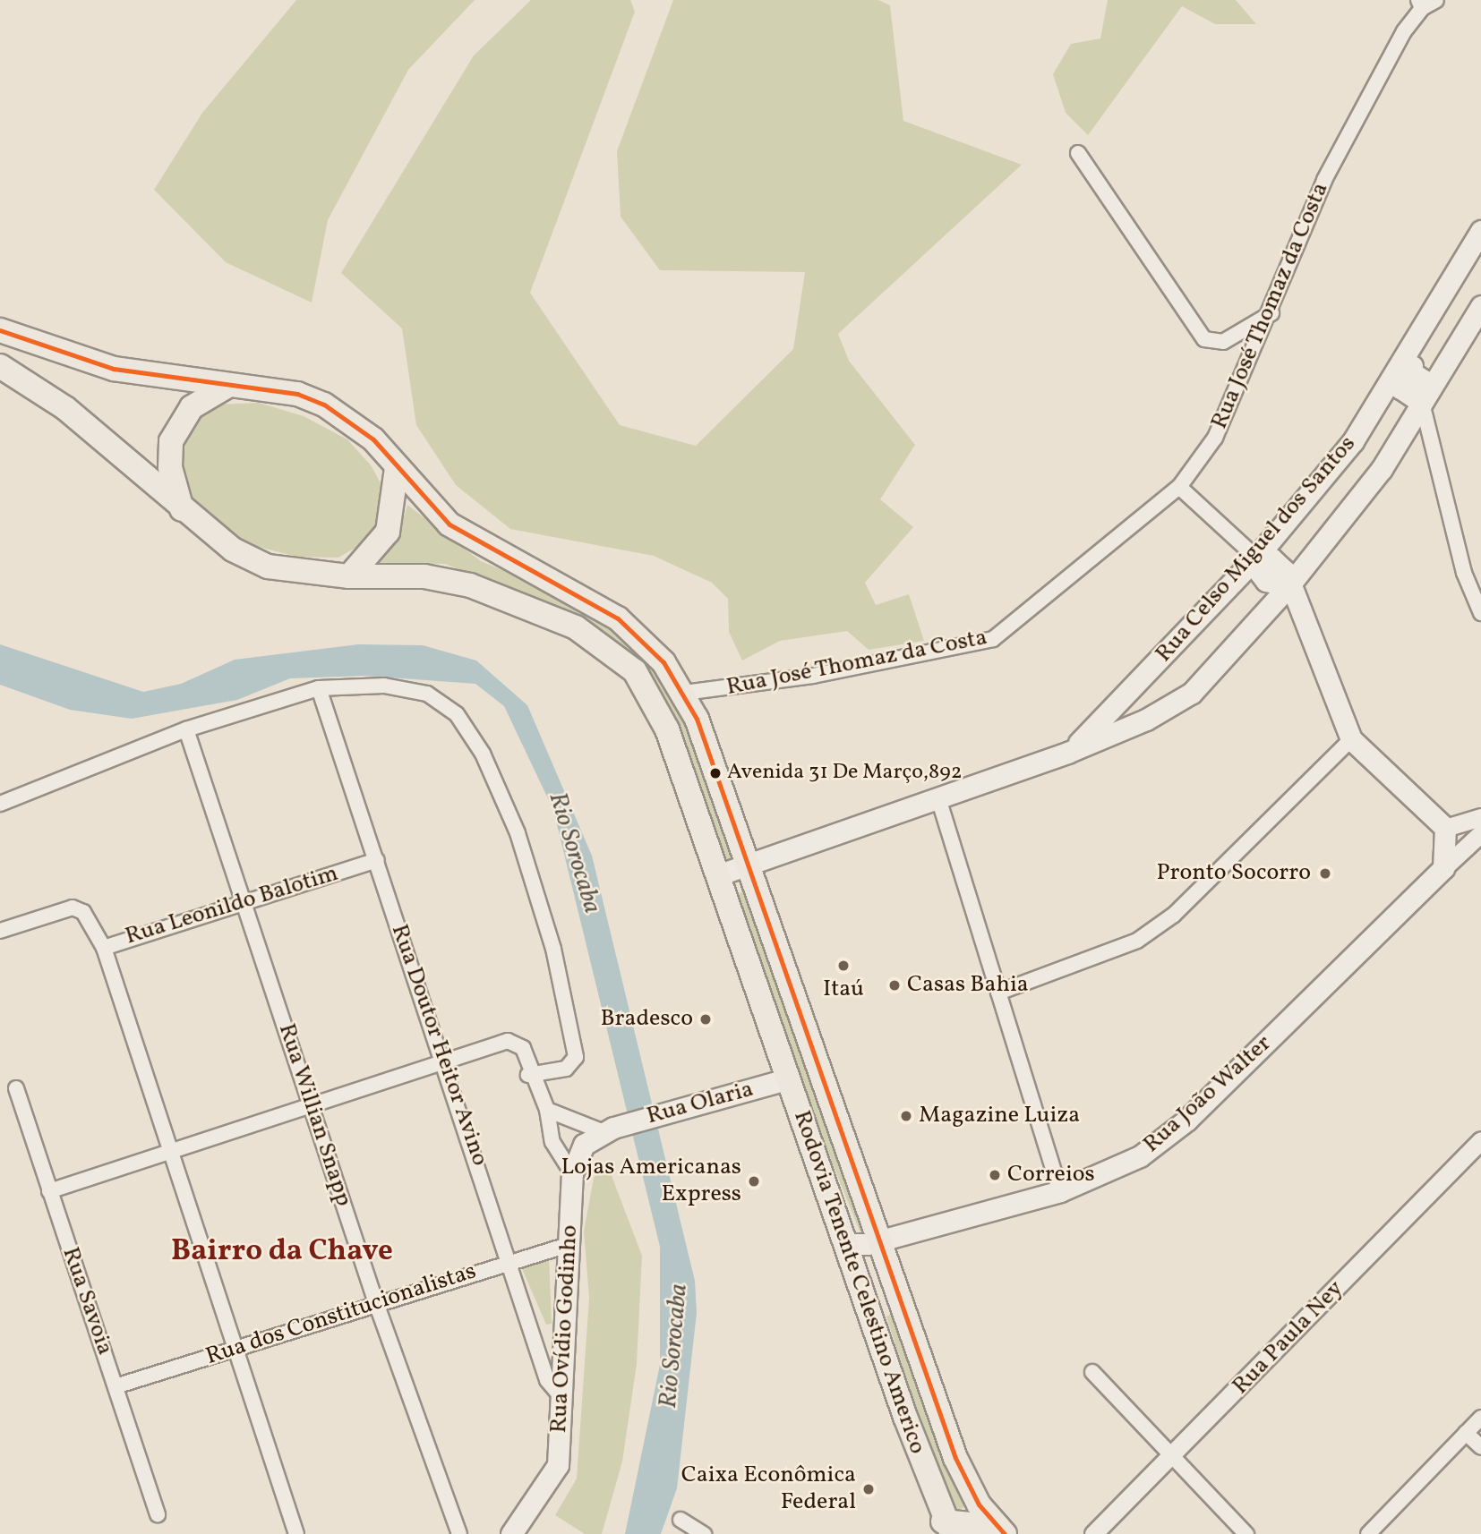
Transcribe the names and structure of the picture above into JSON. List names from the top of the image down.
{
  "streets": {
    "highway": ["Rodovia Tenente Celestino Americo"],
    "main road": [
      "Rua Celso Miguel dos Santos",
      "Rua João Walter",
      "Rua Olaria",
      "Rua Ovídio Godinho"
    ],
    "street": [
      "Rua José Thomaz da Costa",
      "Rua Leonildo Balotim",
      "Rua Doutor Heitor Avino",
      "Rua Willian Snapp",
      "Rua Savoia",
      "Rua dos Constitucionalistas",
      "Rua Paula Ney"
    ]
  },
  "crossings": [
    ["Rua Celso Miguel dos Santos", "Rodovia Tenente Celestino Americo"],
    ["Rua Leonildo Balotim", "Rua Doutor Heitor Avino"],
    ["Rua Leonildo Balotim", "Rua Willian Snapp"],
    ["Rua Doutor Heitor Avino", "Rua dos Constitucionalistas"],
    ["Rua Doutor Heitor Avino", "Rua Ovídio Godinho"],
    ["Rua João Walter", "Rodovia Tenente Celestino Americo"],
    ["Rua Olaria", "Rodovia Tenente Celestino Americo"],
    ["Rua Olaria", "Rua Ovídio Godinho"],
    ["Rua Willian Snapp", "Rua dos Constitucionalistas"],
    ["Rua Savoia", "Rua dos Constitucionalistas"],
    ["Rua dos Constitucionalistas", "Rua Ovídio Godinho"]
  ],
  "districts": ["Bairro da Chave"],
  "water": ["Rio Sorocaba"],
  "places": [
    "Avenida 31 De Março,892",
    "Pronto Socorro",
    "Itaú",
    "Casas Bahia",
    "Bradesco",
    "Magazine Luiza",
    "Correios",
    "Lojas Americanas Express",
    "Caixa Econômica Federal"
  ]
}
